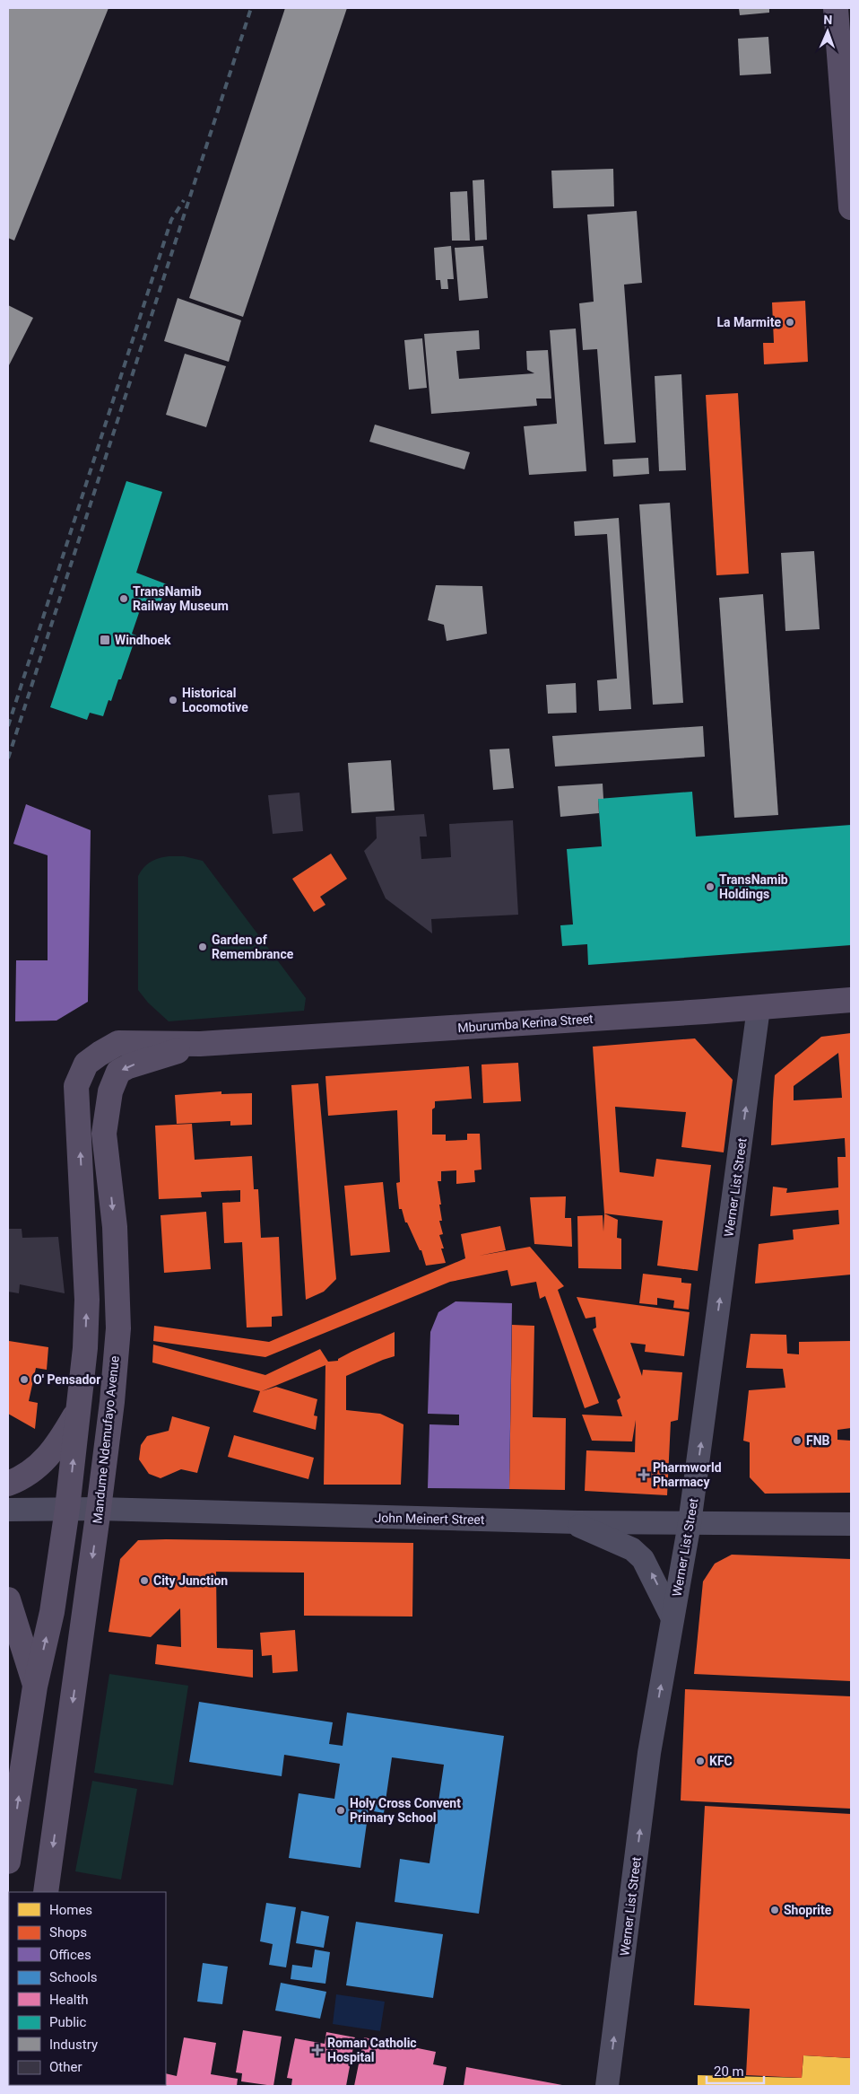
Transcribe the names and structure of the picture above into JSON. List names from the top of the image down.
{
  "streets": {
    "main road": ["Mburumba Kerina Street", "Mandume Ndemufayo Avenue"],
    "street": ["Werner List Street", "John Meinert Street"]
  },
  "crossings": [
    ["Mburumba Kerina Street", "Werner List Street"],
    ["Mburumba Kerina Street", "Mandume Ndemufayo Avenue"],
    ["Werner List Street", "John Meinert Street"],
    ["Mandume Ndemufayo Avenue", "John Meinert Street"]
  ],
  "one_way": ["Werner List Street"],
  "places": {
    "other": [
      "La Marmite",
      "TransNamib Railway Museum",
      "Historical Locomotive",
      "TransNamib Holdings",
      "Garden of Remembrance",
      "O' Pensador",
      "FNB",
      "City Junction",
      "KFC",
      "Holy Cross Convent Primary School",
      "Shoprite"
    ],
    "transit": ["Windhoek"],
    "health": ["Pharmworld Pharmacy", "Roman Catholic Hospital"]
  },
  "legend": [
    "Homes",
    "Shops",
    "Offices",
    "Schools",
    "Health",
    "Public",
    "Industry",
    "Other"
  ],
  "scale_bar": "20 m",
  "north": "top"
}
